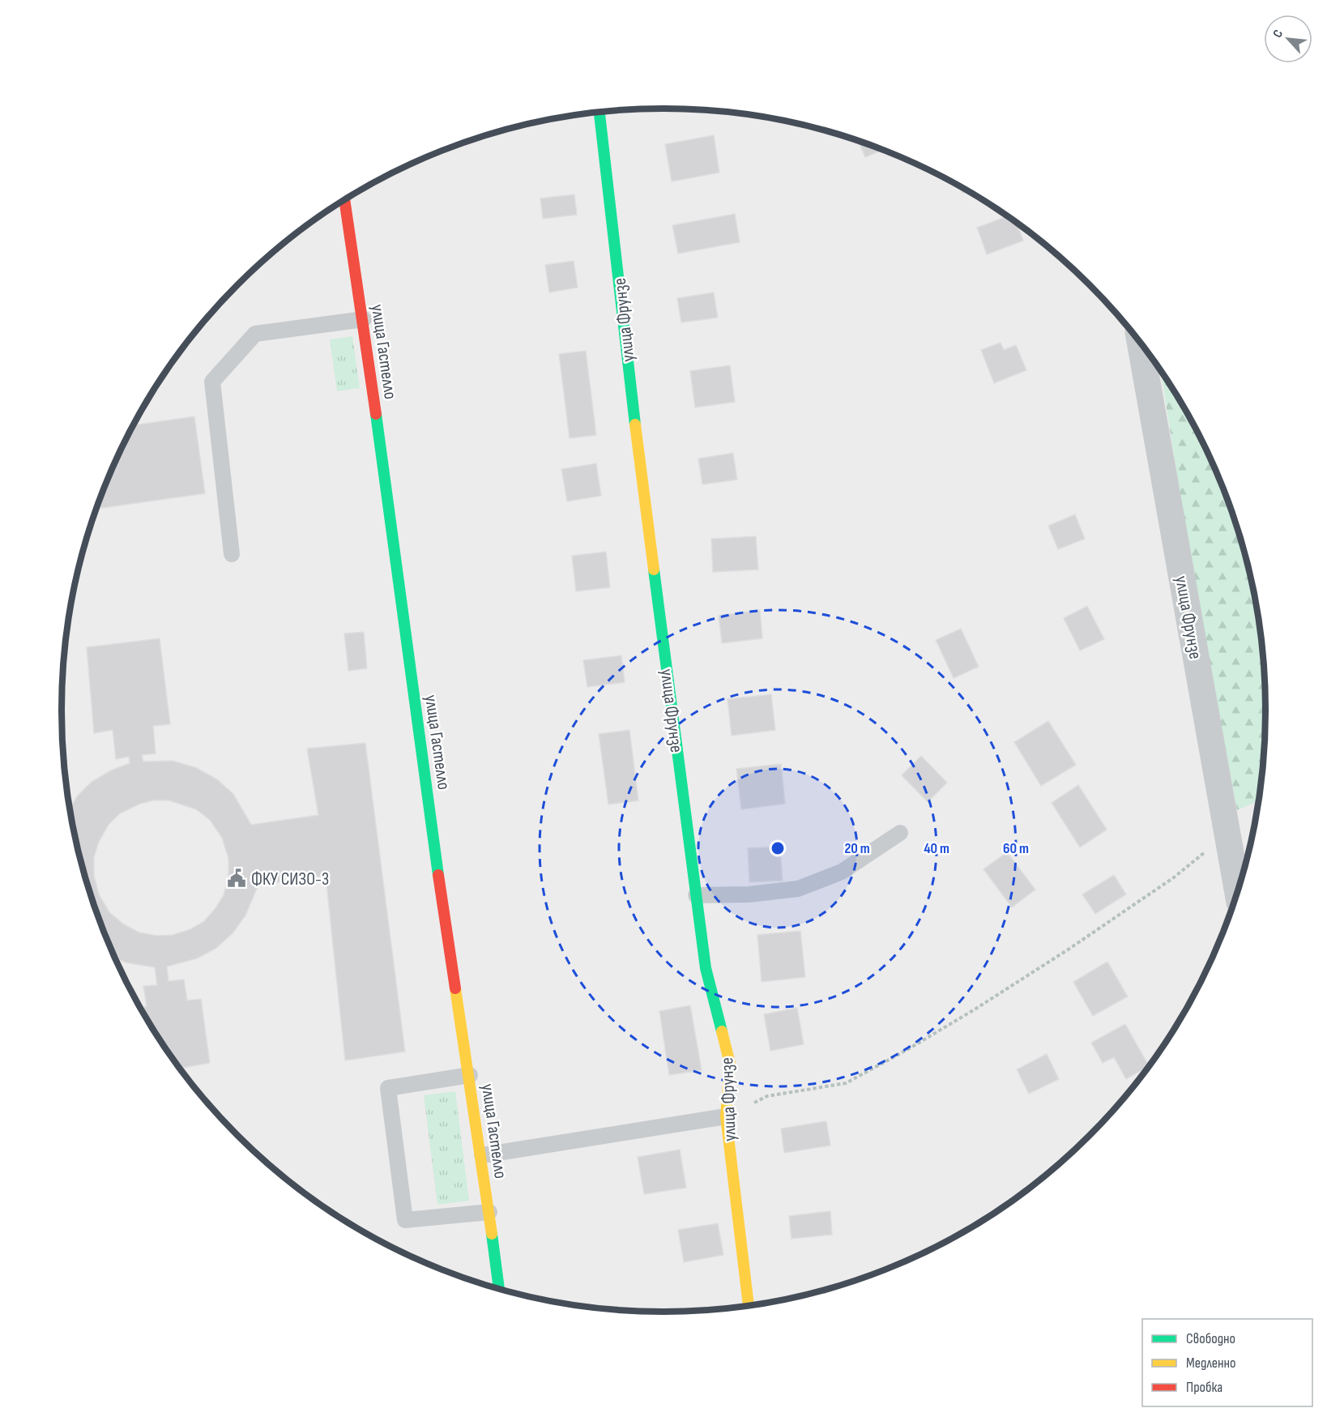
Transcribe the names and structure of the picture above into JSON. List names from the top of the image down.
{
  "streets": {
    "street": ["улица Фрунзе", "улица Гастелло"]
  },
  "places": {
    "public building": ["ФКУ СИЗО-3"]
  },
  "legend": ["Свободно", "Медленно", "Пробка"],
  "north": "top left",
  "rings": ["20 m", "40 m", "60 m"]
}
